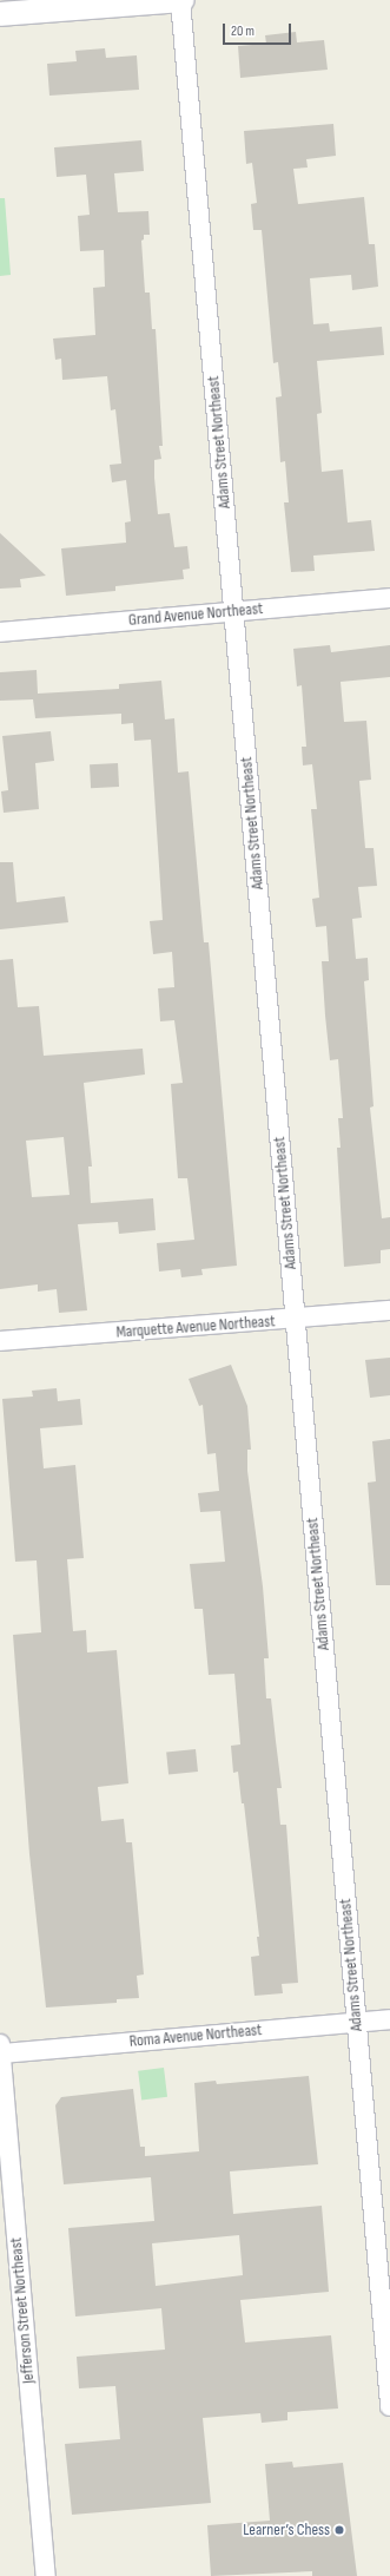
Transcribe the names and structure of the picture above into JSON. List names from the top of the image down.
{
  "streets": {
    "street": [
      "Adams Street Northeast",
      "Grand Avenue Northeast",
      "Marquette Avenue Northeast",
      "Roma Avenue Northeast",
      "Jefferson Street Northeast"
    ]
  },
  "crossings": [
    ["Adams Street Northeast", "Grand Avenue Northeast"],
    ["Adams Street Northeast", "Marquette Avenue Northeast"],
    ["Adams Street Northeast", "Roma Avenue Northeast"],
    ["Roma Avenue Northeast", "Jefferson Street Northeast"]
  ],
  "places": ["Learner’s Chess"],
  "scale_bar": "20 m"
}
